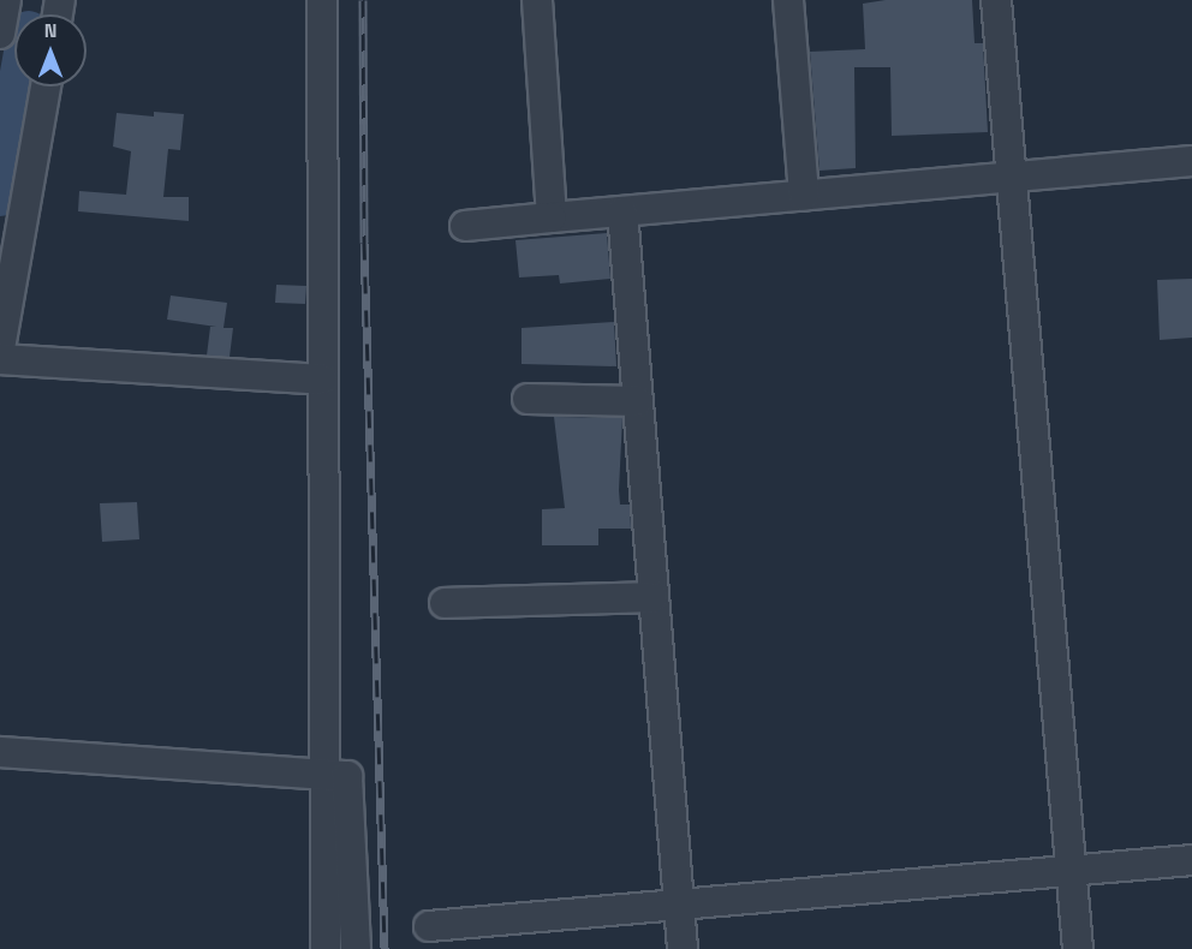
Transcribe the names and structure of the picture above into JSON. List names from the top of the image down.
{
  "north": "top"
}
